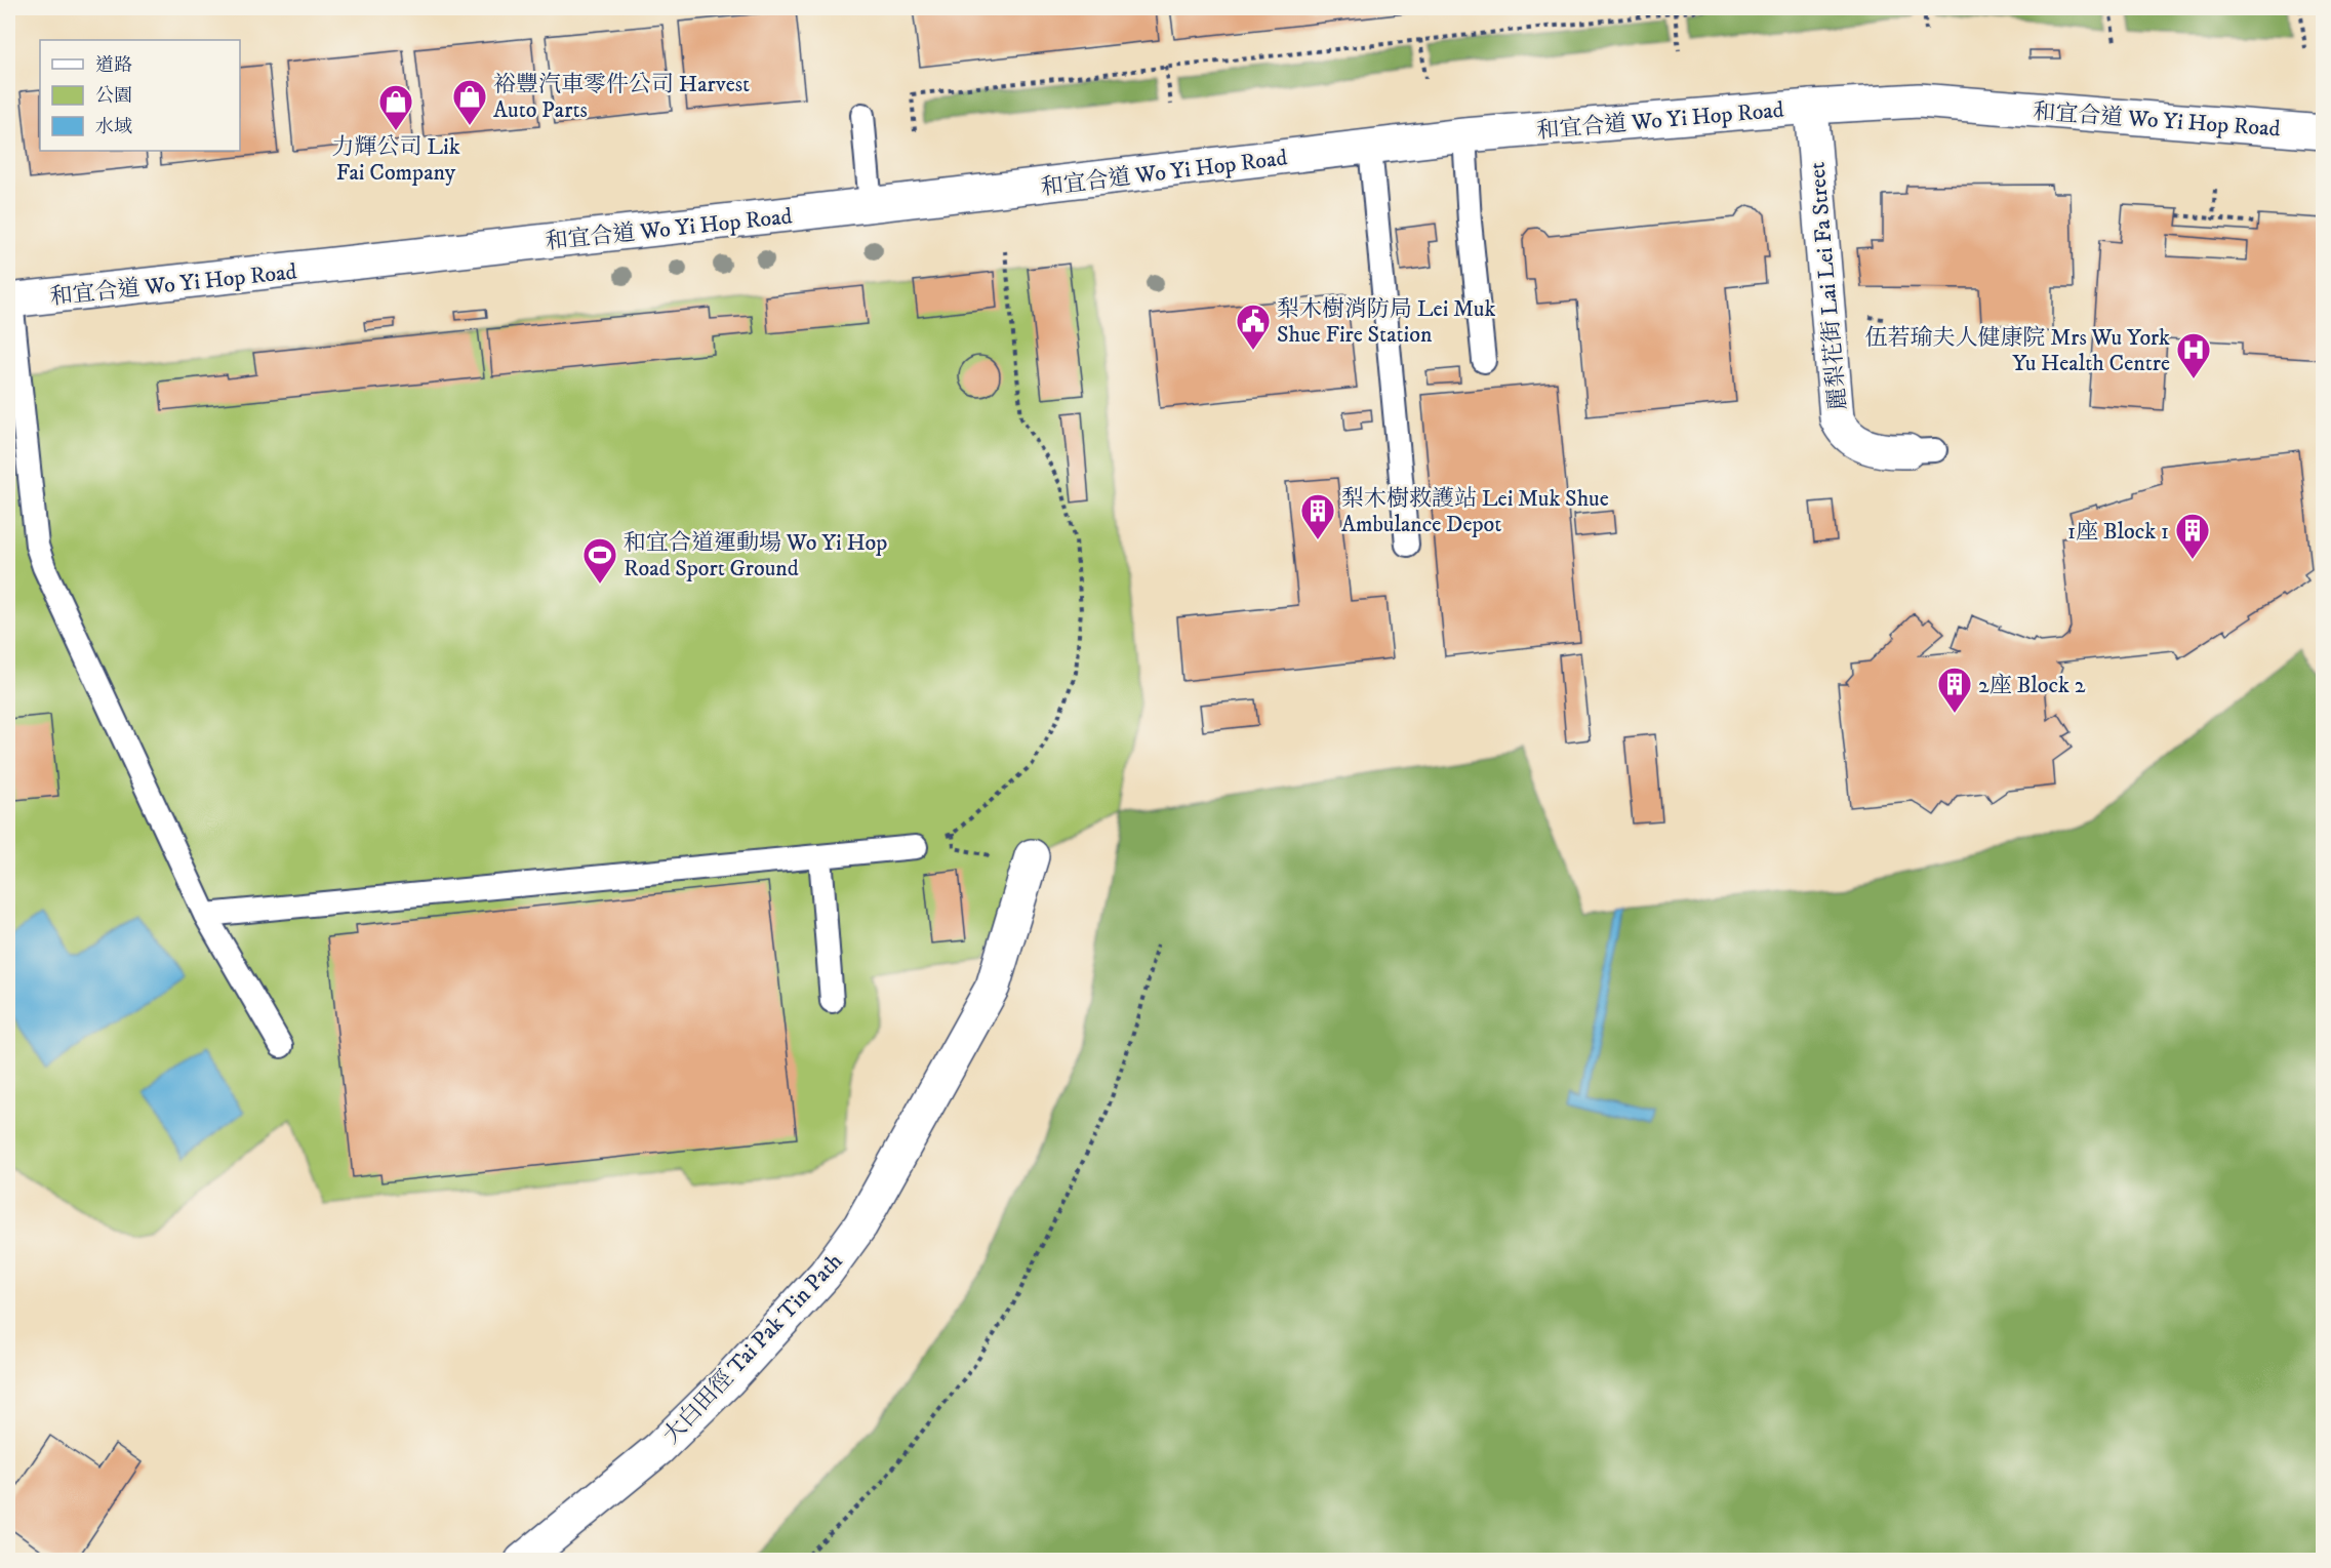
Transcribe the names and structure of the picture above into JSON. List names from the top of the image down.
{
  "streets": {
    "main road": ["和宜合道 Wo Yi Hop Road", "麗梨花街 Lai Lei Fa Street", "大白田徑 Tai Pak Tin Path"]
  },
  "crossings": [
    ["和宜合道 Wo Yi Hop Road", "麗梨花街 Lai Lei Fa Street"]
  ],
  "places": {
    "shop": ["裕豐汽車零件公司 Harvest Auto Parts", "力輝公司 Lik Fai Company"],
    "public building": ["梨木樹消防局 Lei Muk Shue Fire Station"],
    "hospital": ["伍若瑜夫人健康院 Mrs Wu York Yu Health Centre"],
    "building": ["梨木樹救護站 Lei Muk Shue Ambulance Depot", "1座 Block 1", "2座 Block 2"],
    "sports": ["和宜合道運動場 Wo Yi Hop Road Sport Ground"]
  },
  "legend": ["道路", "公園", "水域"]
}
